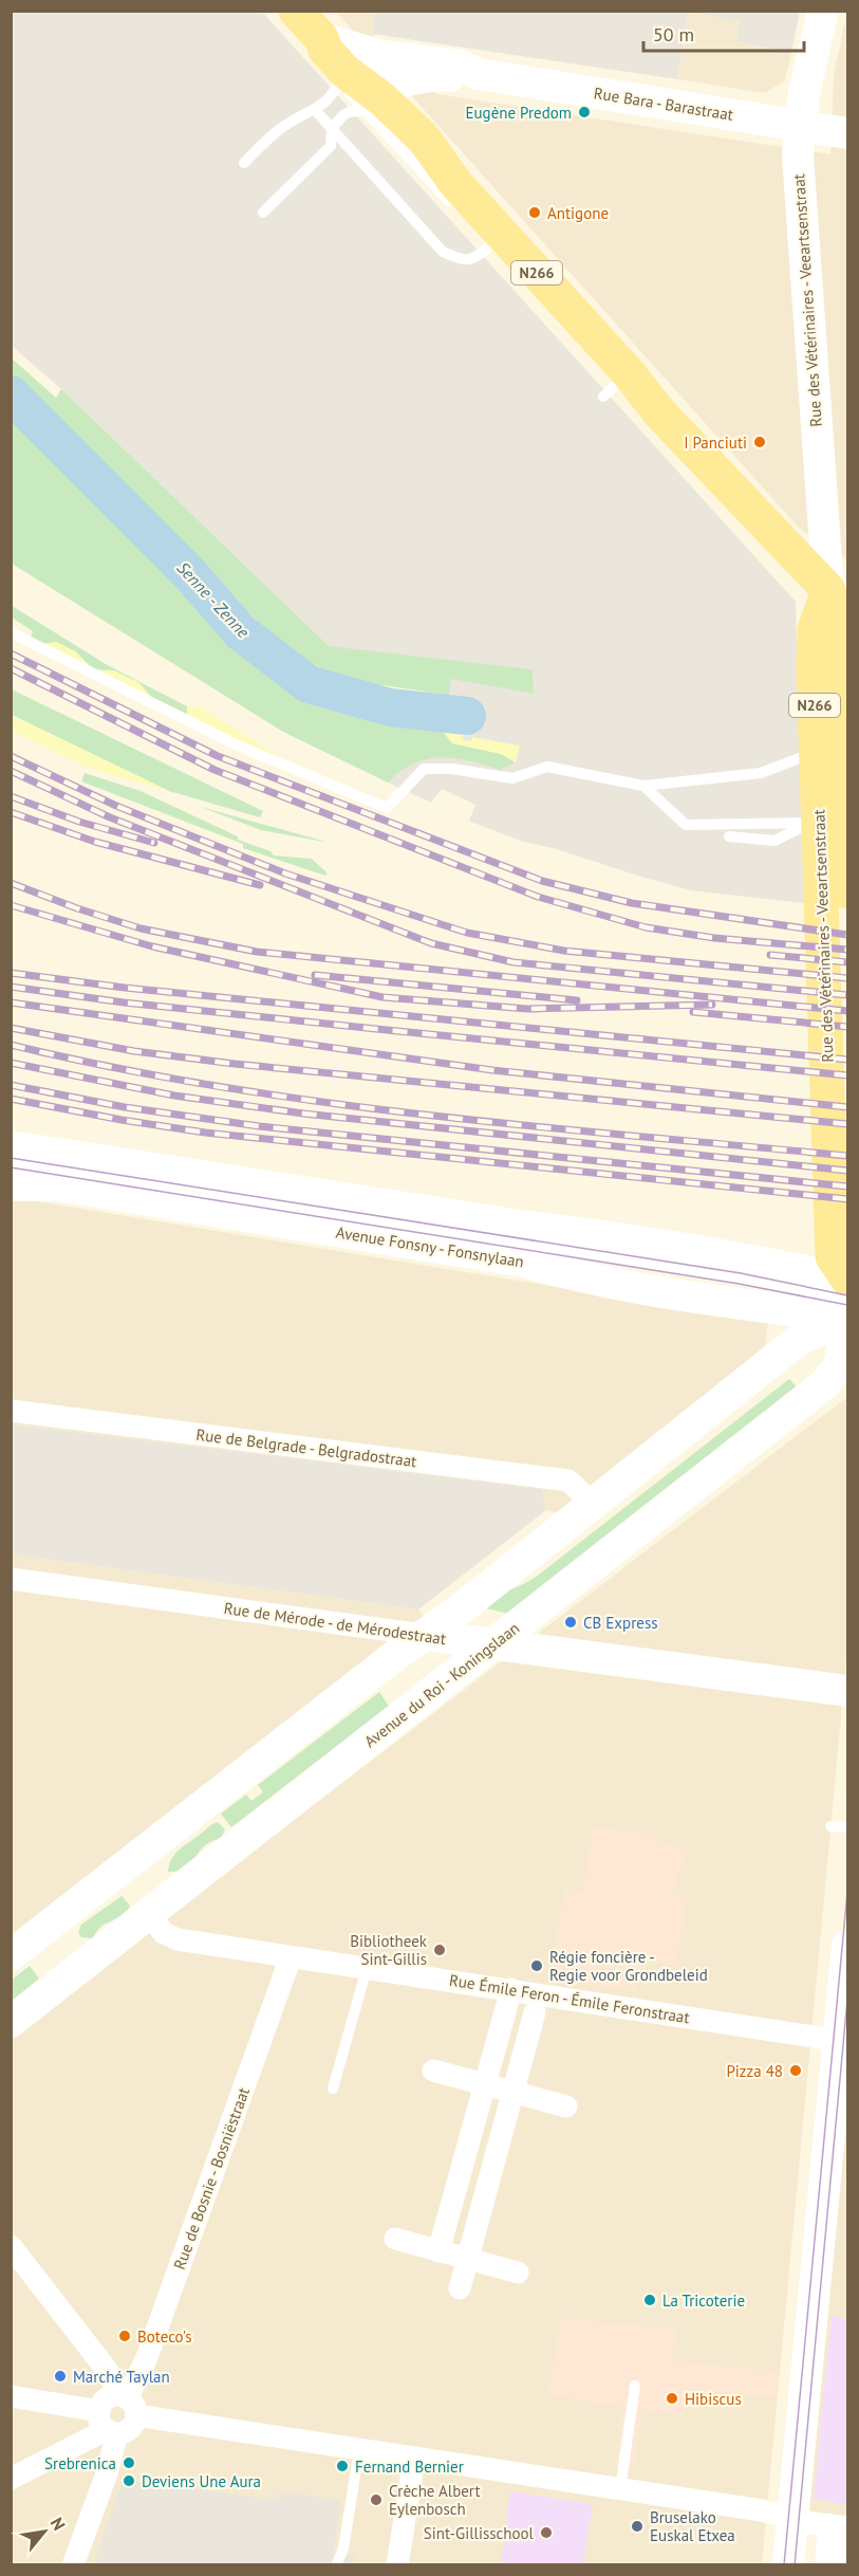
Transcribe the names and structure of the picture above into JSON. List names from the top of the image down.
{
  "streets": {
    "main road": [
      "Rue Bara - Barastraat",
      "N266",
      "Rue des Vétérinaires - Veeartsenstraat",
      "Avenue Fonsny - Fonsnylaan",
      "Rue de Mérode - de Mérodestraat",
      "Avenue du Roi - Koningslaan"
    ],
    "street": ["Rue de Belgrade - Belgradostraat", "Rue Émile Feron - Émile Feronstraat", "Rue de Bosnie - Bosniëstraat"]
  },
  "crossings": [
    ["Rue Bara - Barastraat", "N266"],
    ["Rue Bara - Barastraat", "Rue des Vétérinaires - Veeartsenstraat"],
    ["N266", "Rue des Vétérinaires - Veeartsenstraat"],
    ["Rue de Mérode - de Mérodestraat", "Avenue du Roi - Koningslaan"],
    ["Avenue du Roi - Koningslaan", "Rue Émile Feron - Émile Feronstraat"],
    ["Rue Émile Feron - Émile Feronstraat", "Rue de Bosnie - Bosniëstraat"]
  ],
  "water": ["Senne - Zenne"],
  "places": [
    "Eugène Predom",
    "Antigone",
    "I Panciuti",
    "CB Express",
    "Bibliotheek Sint-Gillis",
    "Régie foncière - Regie voor Grondbeleid",
    "Pizza 48",
    "La Tricoterie",
    "Boteco's",
    "Marché Taylan",
    "Hibiscus",
    "Srebrenica",
    "Fernand Bernier",
    "Deviens Une Aura",
    "Crèche Albert Eylenbosch",
    "Bruselako Euskal Etxea",
    "Sint-Gillisschool"
  ],
  "scale_bar": "50 m",
  "north": "top right"
}
